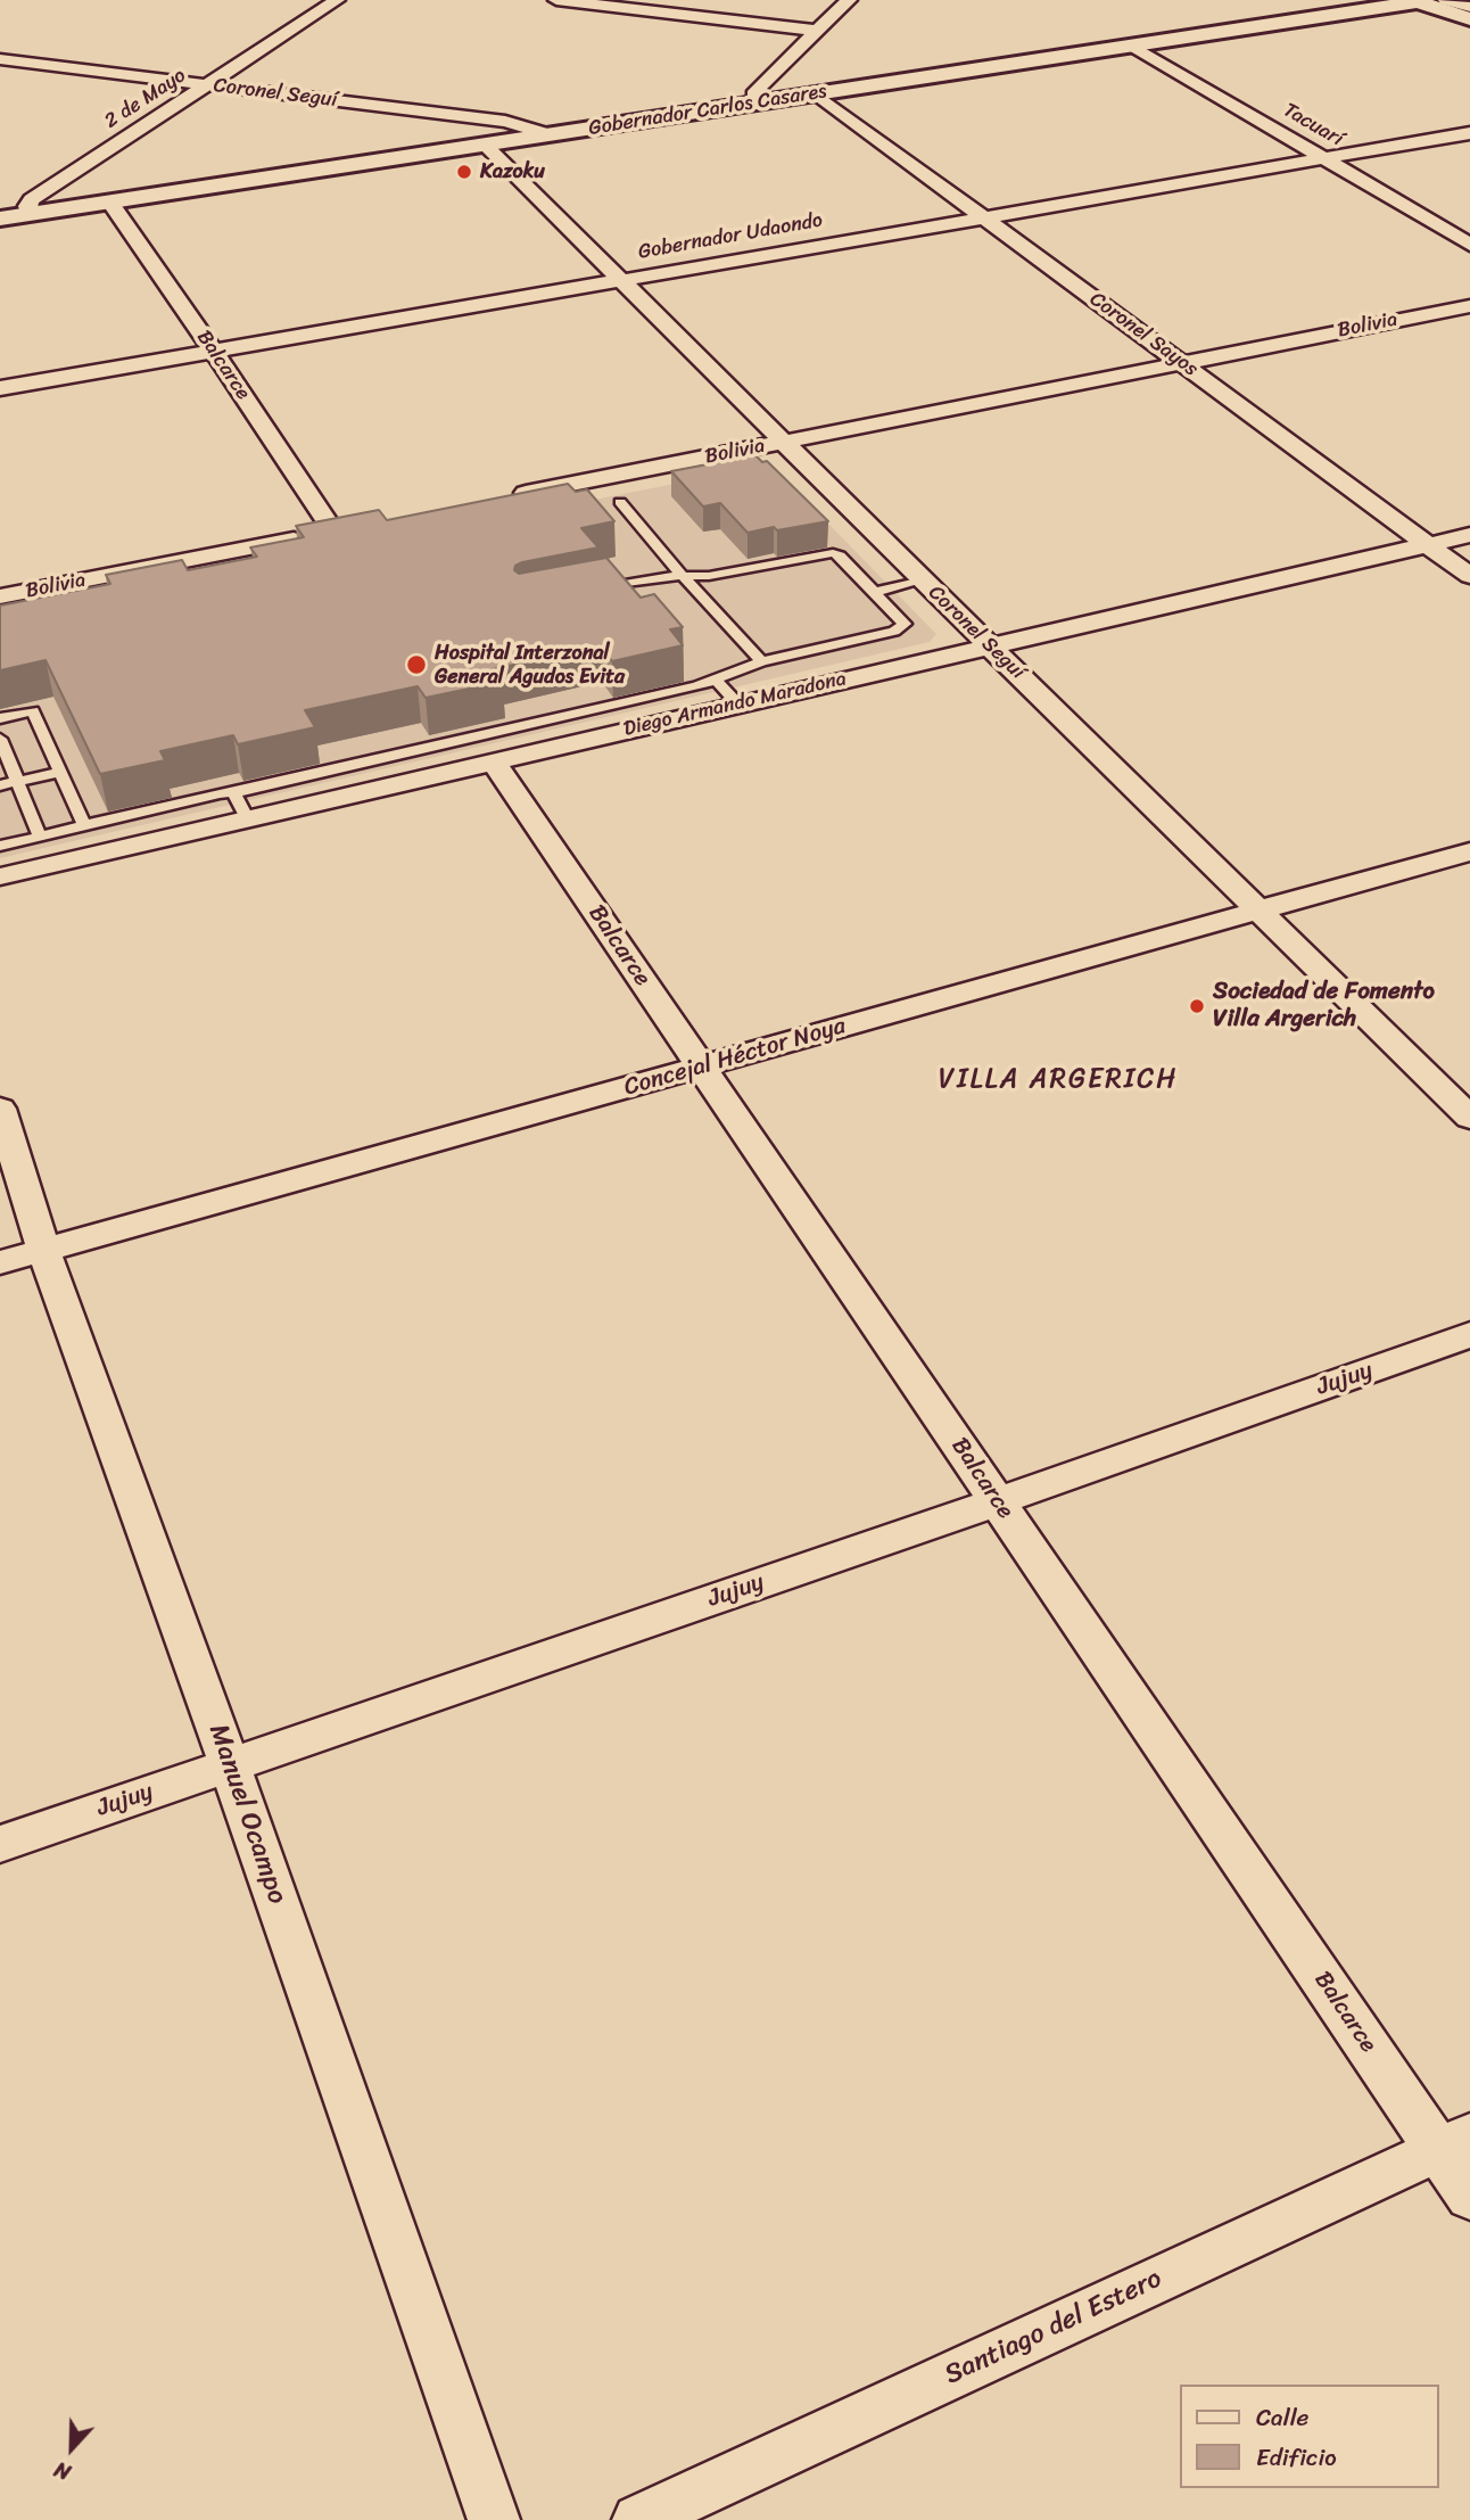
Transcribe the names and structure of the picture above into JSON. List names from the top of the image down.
{
  "streets": {
    "street": [
      "Coronel Seguí",
      "2 de Mayo",
      "Gobernador Carlos Casares",
      "Tacuarí",
      "Gobernador Udaondo",
      "Bolivia",
      "Coronel Sayos",
      "Balcarce",
      "Diego Armando Maradona",
      "Concejal Héctor Noya",
      "Jujuy",
      "Manuel Ocampo",
      "Santiago del Estero"
    ]
  },
  "crossings": [
    ["Coronel Seguí", "2 de Mayo"],
    ["Coronel Seguí", "Gobernador Carlos Casares"],
    ["Coronel Seguí", "Gobernador Udaondo"],
    ["Coronel Seguí", "Bolivia"],
    ["Coronel Seguí", "Diego Armando Maradona"],
    ["Coronel Seguí", "Concejal Héctor Noya"],
    ["2 de Mayo", "Gobernador Carlos Casares"],
    ["Gobernador Carlos Casares", "Tacuarí"],
    ["Gobernador Carlos Casares", "Coronel Sayos"],
    ["Gobernador Carlos Casares", "Balcarce"],
    ["Tacuarí", "Gobernador Udaondo"],
    ["Gobernador Udaondo", "Coronel Sayos"],
    ["Gobernador Udaondo", "Balcarce"],
    ["Bolivia", "Coronel Sayos"],
    ["Bolivia", "Balcarce"],
    ["Coronel Sayos", "Diego Armando Maradona"],
    ["Balcarce", "Diego Armando Maradona"],
    ["Balcarce", "Concejal Héctor Noya"],
    ["Balcarce", "Jujuy"],
    ["Balcarce", "Santiago del Estero"],
    ["Concejal Héctor Noya", "Manuel Ocampo"],
    ["Jujuy", "Manuel Ocampo"]
  ],
  "districts": ["VILLA ARGERICH"],
  "places": ["Kazoku", "Hospital Interzonal General Agudos Evita", "Sociedad de Fomento Villa Argerich"],
  "legend": ["Calle", "Edificio"],
  "north": "bottom"
}
